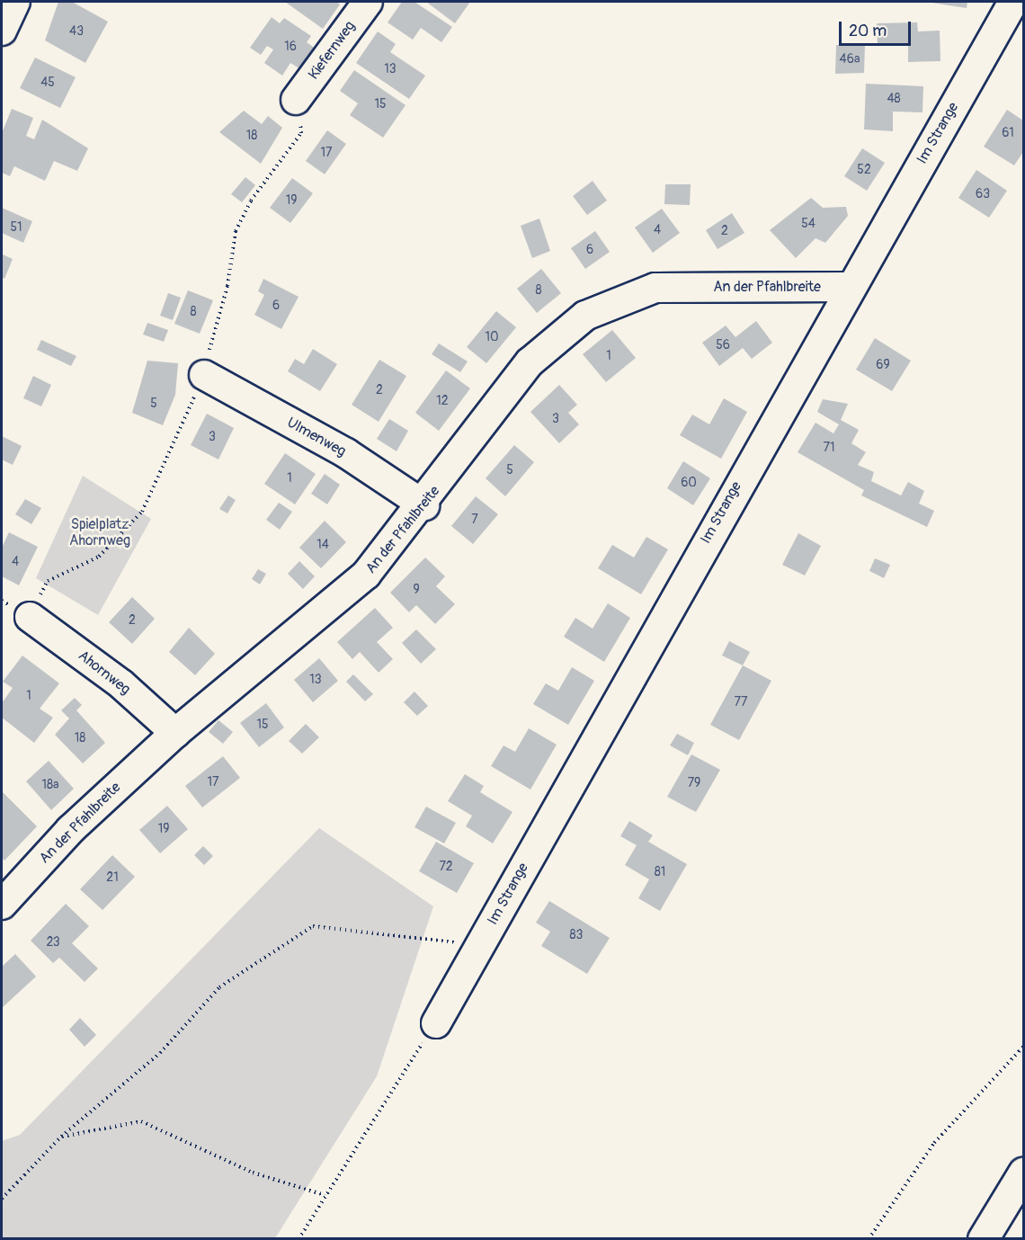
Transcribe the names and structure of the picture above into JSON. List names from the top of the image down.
{
  "streets": {
    "street": [
      "Kiefernweg",
      "Im Strange",
      "An der Pfahlbreite",
      "Ulmenweg",
      "Ahornweg"
    ]
  },
  "crossings": [
    ["Im Strange", "An der Pfahlbreite"],
    ["An der Pfahlbreite", "Ulmenweg"],
    ["An der Pfahlbreite", "Ahornweg"]
  ],
  "parks": ["Spielplatz Ahornweg"],
  "house_numbers": [
    "43",
    "16",
    "46a",
    "13",
    "45",
    "48",
    "15",
    "61",
    "18",
    "17",
    "52",
    "63",
    "19",
    "54",
    "51",
    "4",
    "2",
    "6",
    "8",
    "6",
    "8",
    "10",
    "56",
    "1",
    "69",
    "2",
    "12",
    "5",
    "3",
    "3",
    "71",
    "5",
    "1",
    "60",
    "7",
    "14",
    "4",
    "9",
    "2",
    "13",
    "1",
    "77",
    "15",
    "18",
    "17",
    "79",
    "18a",
    "19",
    "72",
    "81",
    "21",
    "83",
    "23"
  ],
  "scale_bar": "20 m"
}
